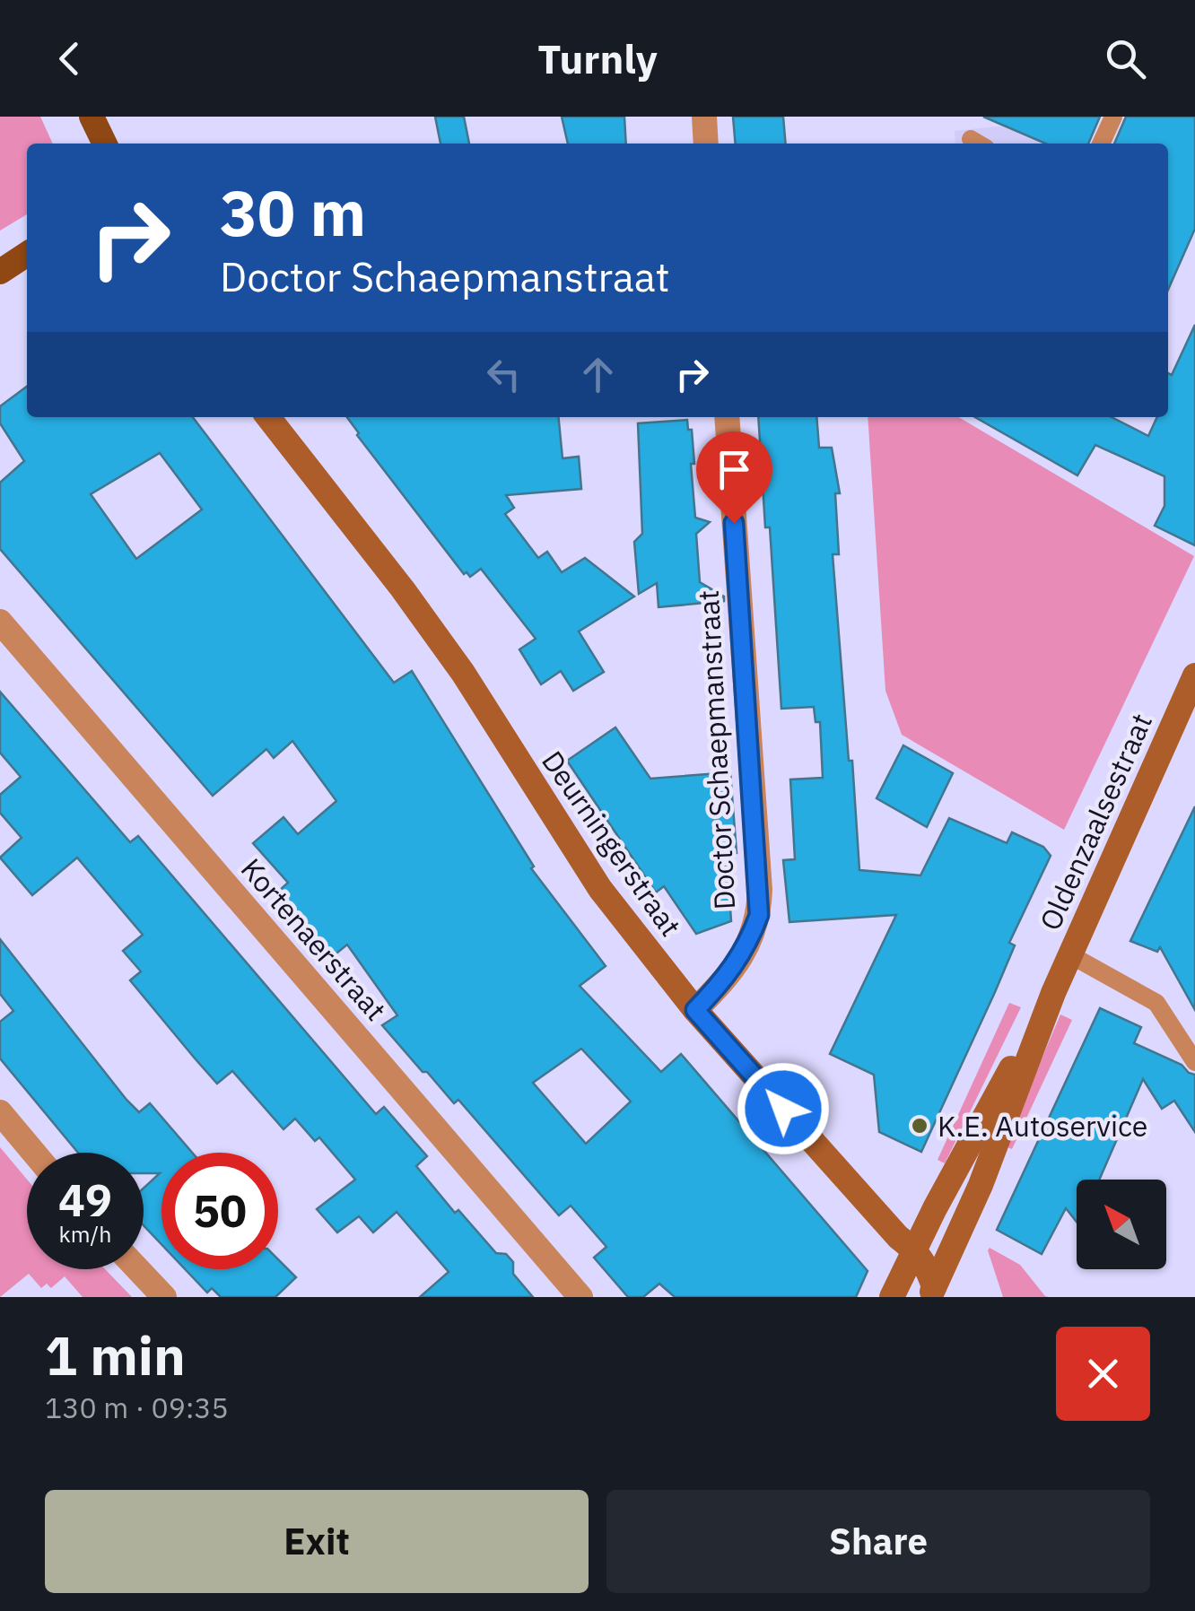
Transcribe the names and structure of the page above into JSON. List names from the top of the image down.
{
  "streets": {
    "main road": ["Oldenzaalsestraat", "Deurningerstraat"],
    "street": ["Doctor Schaepmanstraat", "Kortenaerstraat"]
  },
  "crossings": [
    ["Doctor Schaepmanstraat", "Deurningerstraat"],
    ["Oldenzaalsestraat", "Deurningerstraat"]
  ],
  "places": ["K.E. Autoservice"],
  "north": "top left",
  "page": {
    "header": "Turnly",
    "turn": ["30 m", "Doctor Schaepmanstraat"],
    "speed": "49 km/h",
    "limit": "50",
    "heading": ["1 min", "130 m · 09:35"],
    "buttons": ["Exit", "Share"]
  }
}
